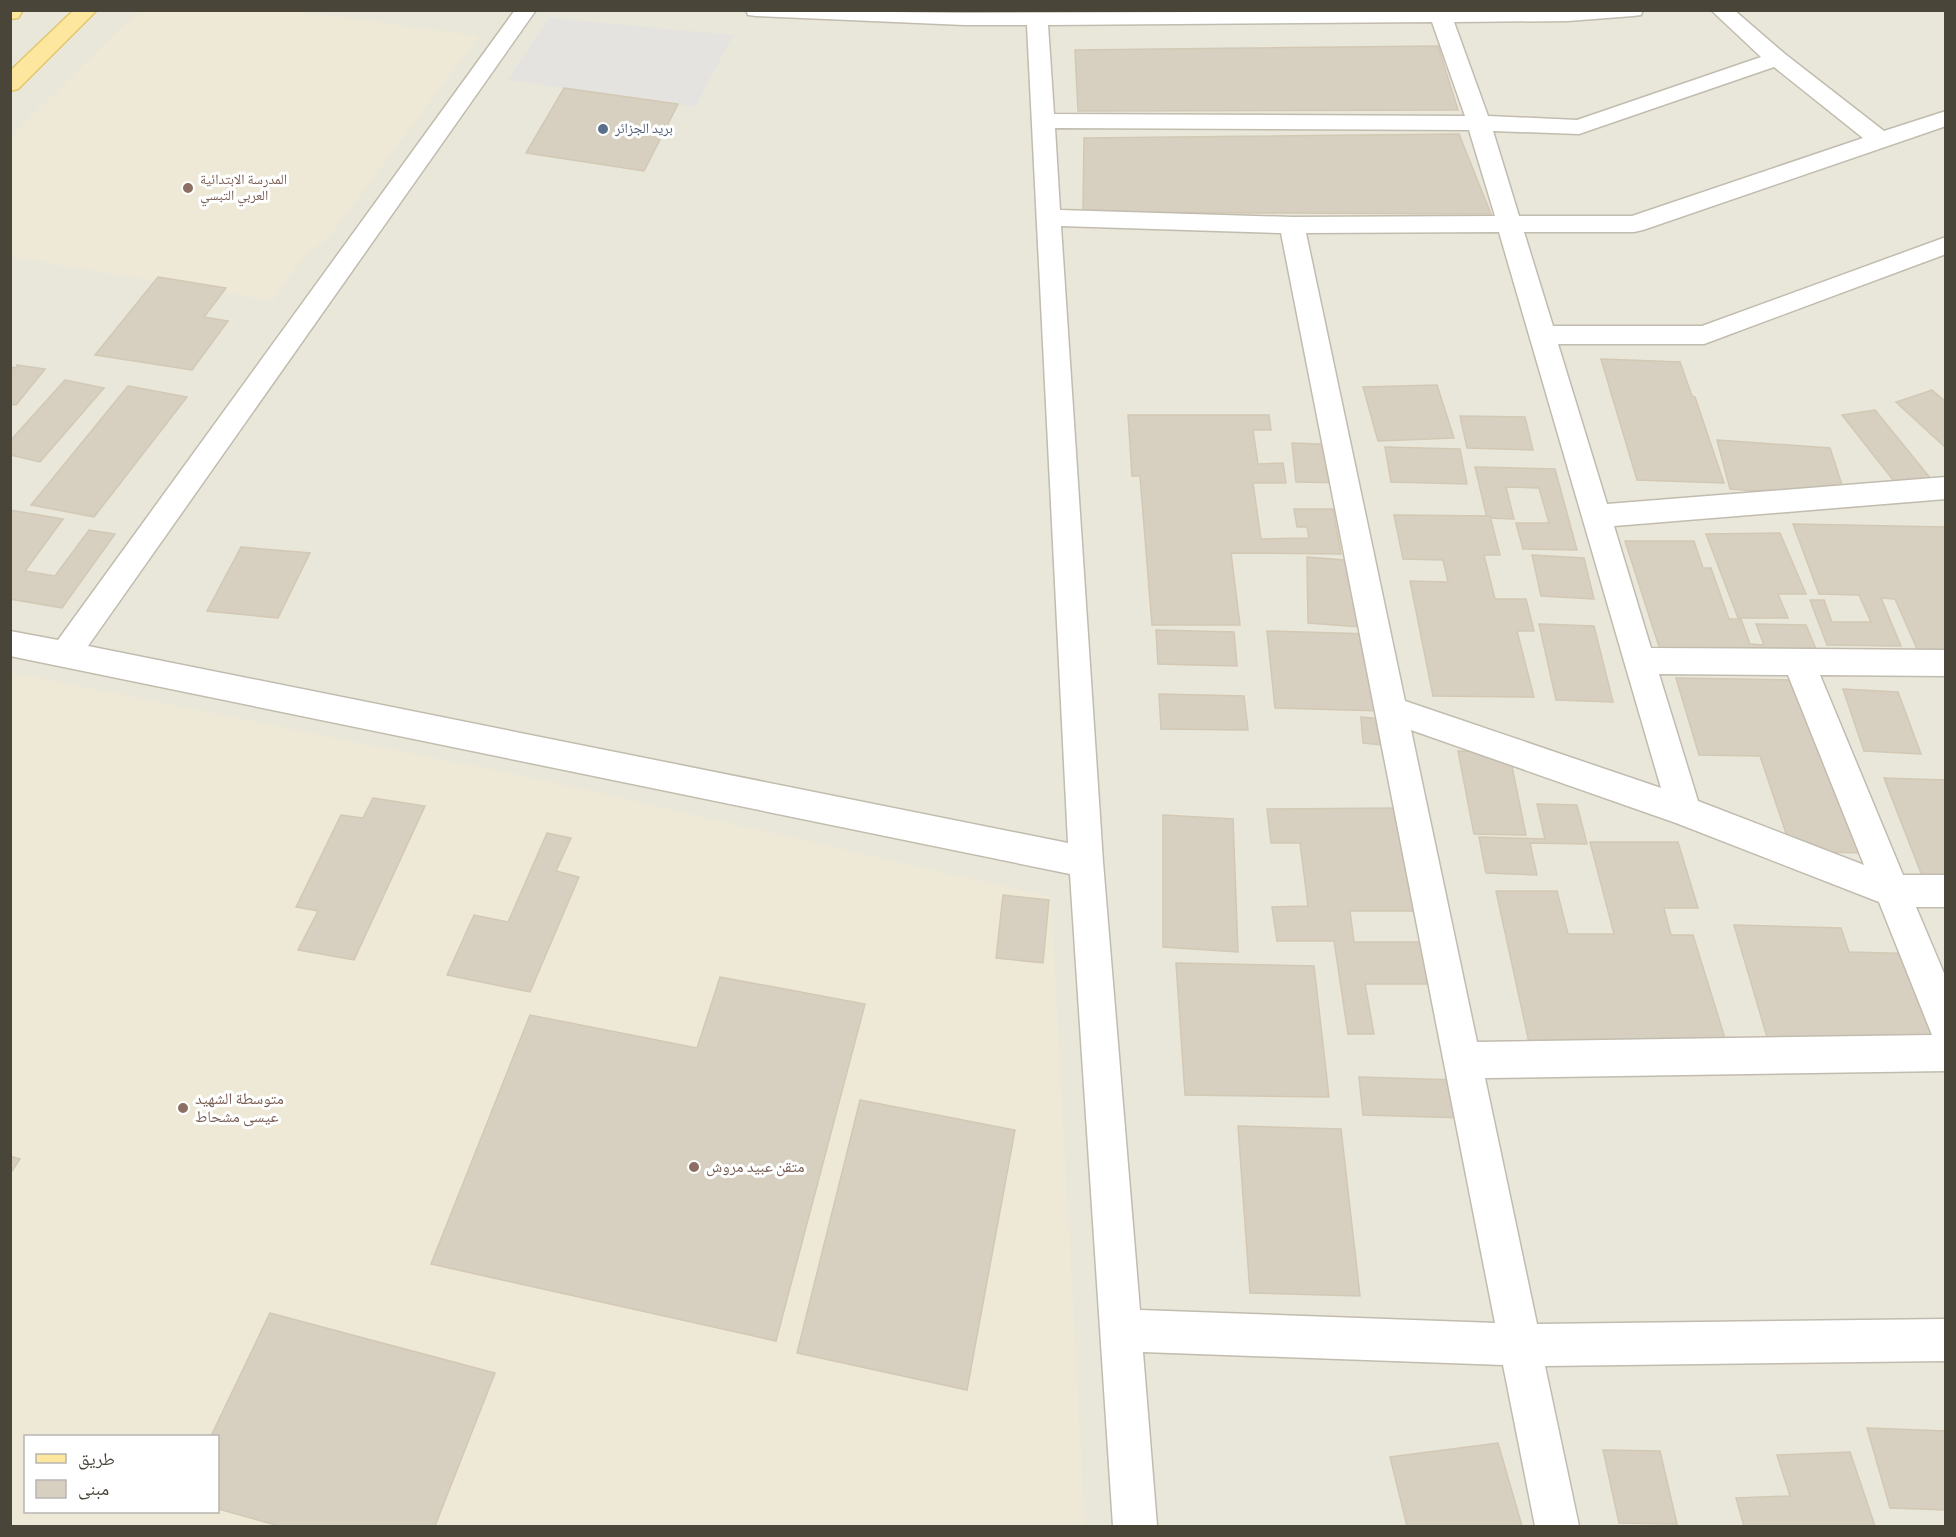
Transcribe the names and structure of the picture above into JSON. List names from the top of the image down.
{
  "places": [
    "بريد الجزائر",
    "المدرسة الابتدائية العربي التبسي",
    "متوسطة الشهيد عيسى مشحاط",
    "متقن عبيد مروش"
  ],
  "legend": ["طريق", "مبنى"]
}
